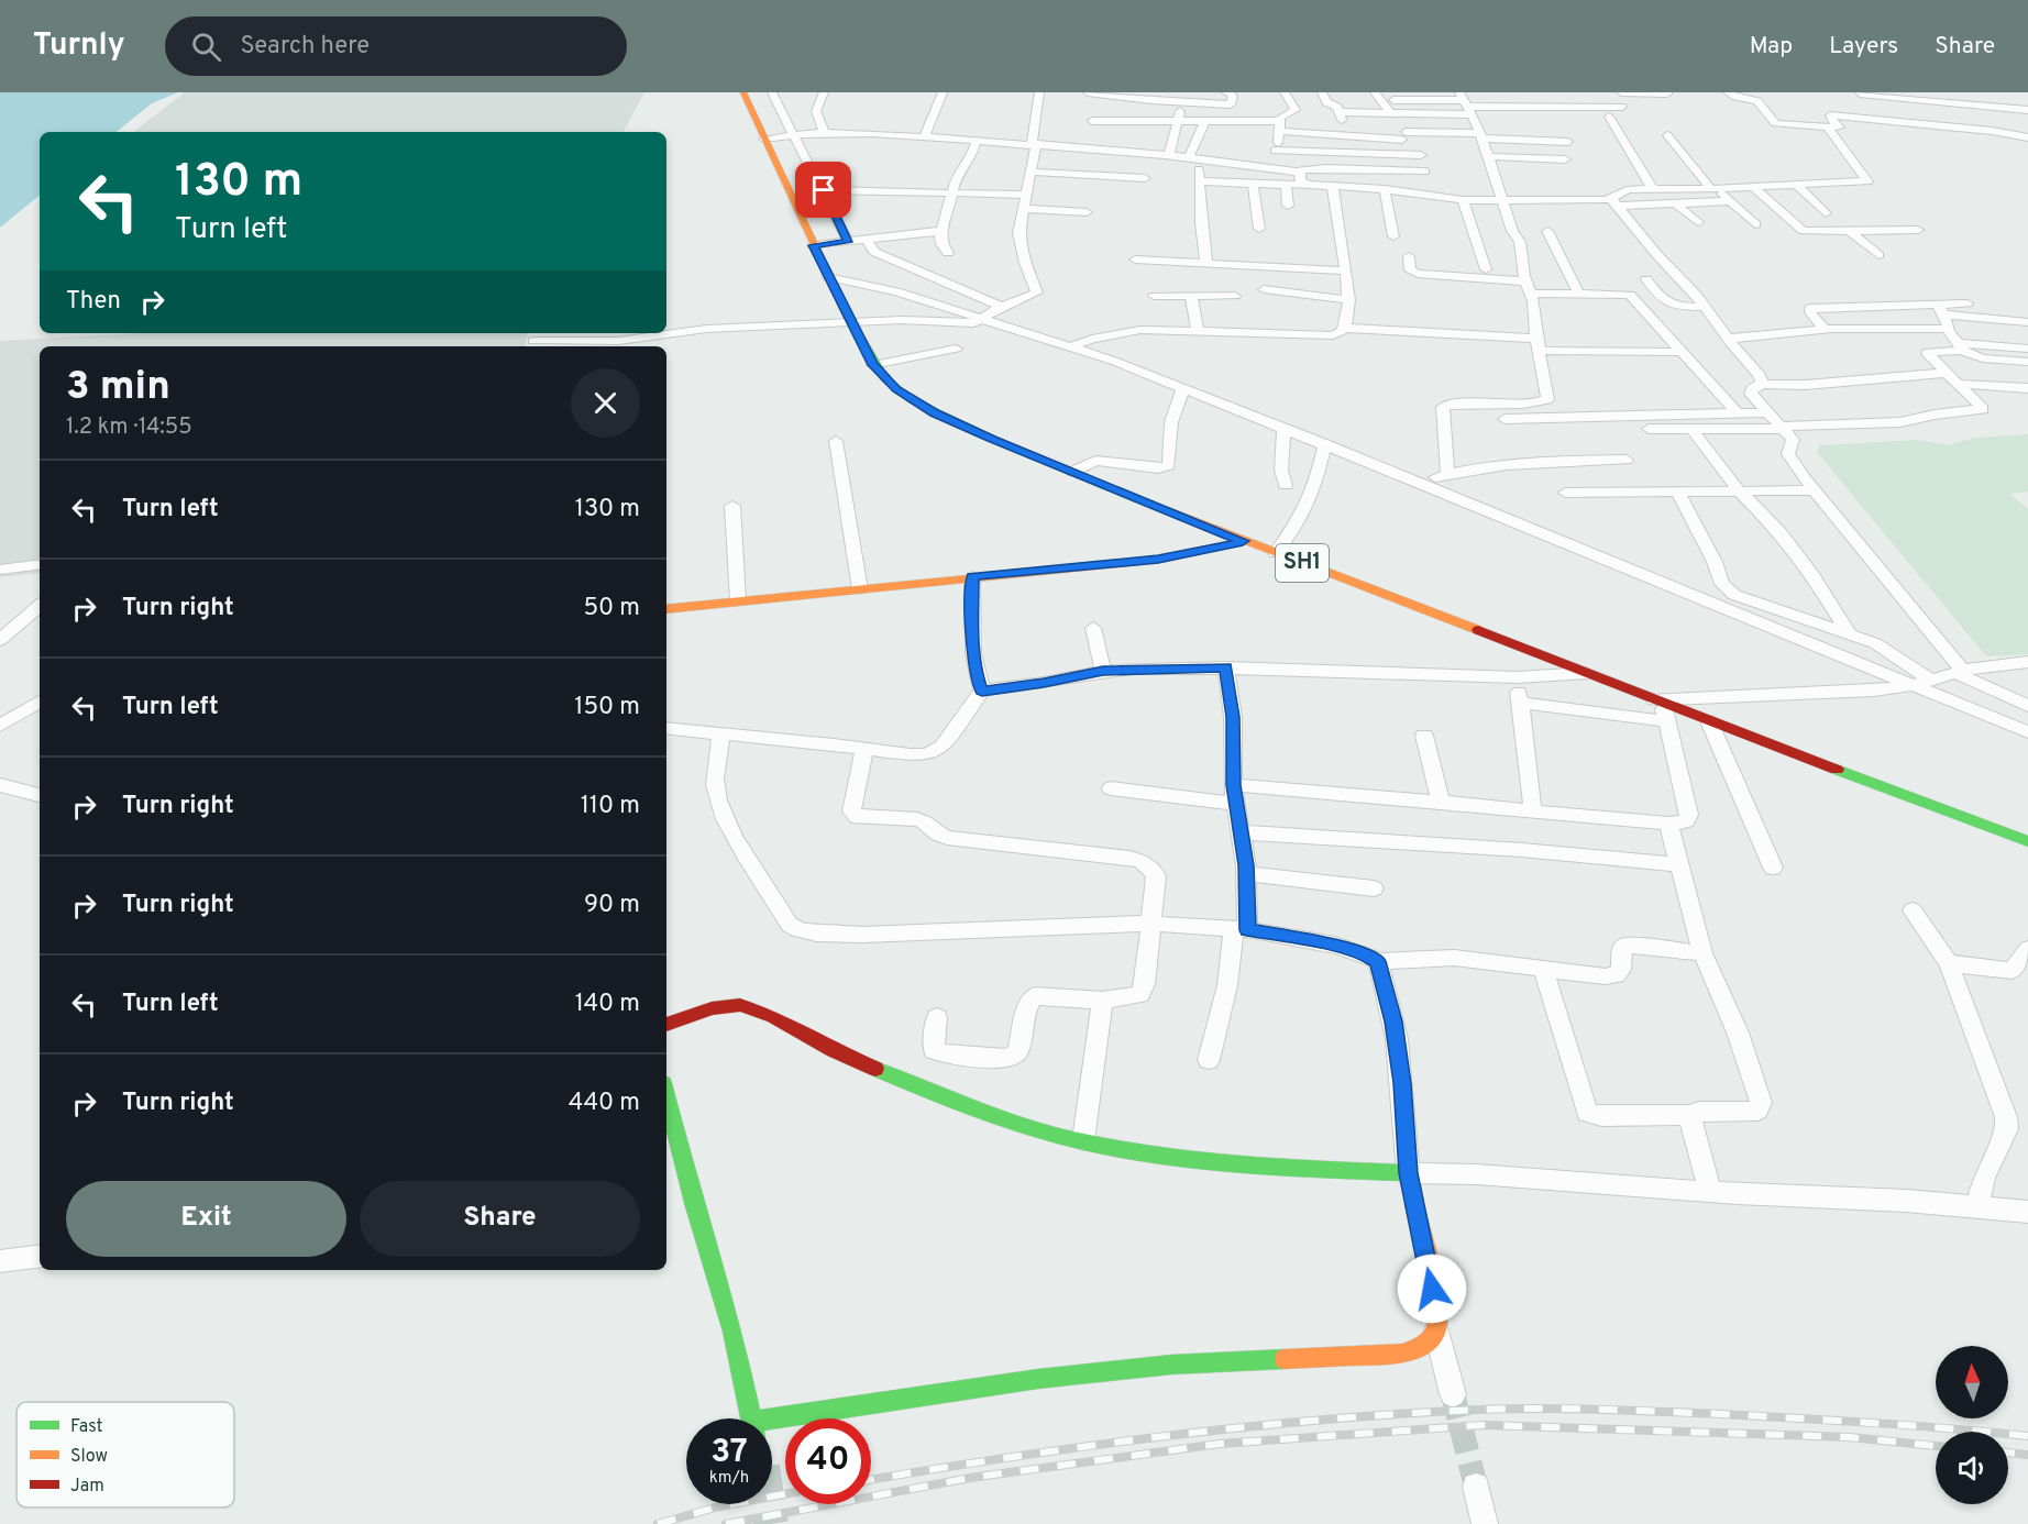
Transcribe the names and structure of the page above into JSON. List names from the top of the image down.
{
  "streets": {
    "main road": ["SH1"]
  },
  "legend": ["Fast", "Slow", "Jam"],
  "north": "top",
  "page": {
    "header": "Turnly",
    "search": "Search here",
    "nav": ["Map", "Layers", "Share"],
    "turn": ["130 m", "Turn left"],
    "then": "Then",
    "heading": ["3 min", "1.2 km · 14:55"],
    "list": [
      {
        "name": "Turn left",
        "value": "130 m"
      },
      {
        "name": "Turn right",
        "value": "50 m"
      },
      {
        "name": "Turn left",
        "value": "150 m"
      },
      {
        "name": "Turn right",
        "value": "110 m"
      },
      {
        "name": "Turn right",
        "value": "90 m"
      },
      {
        "name": "Turn left",
        "value": "140 m"
      },
      {
        "name": "Turn right",
        "value": "440 m"
      }
    ],
    "buttons": ["Exit", "Share"],
    "speed": "37 km/h",
    "limit": "40"
  }
}
